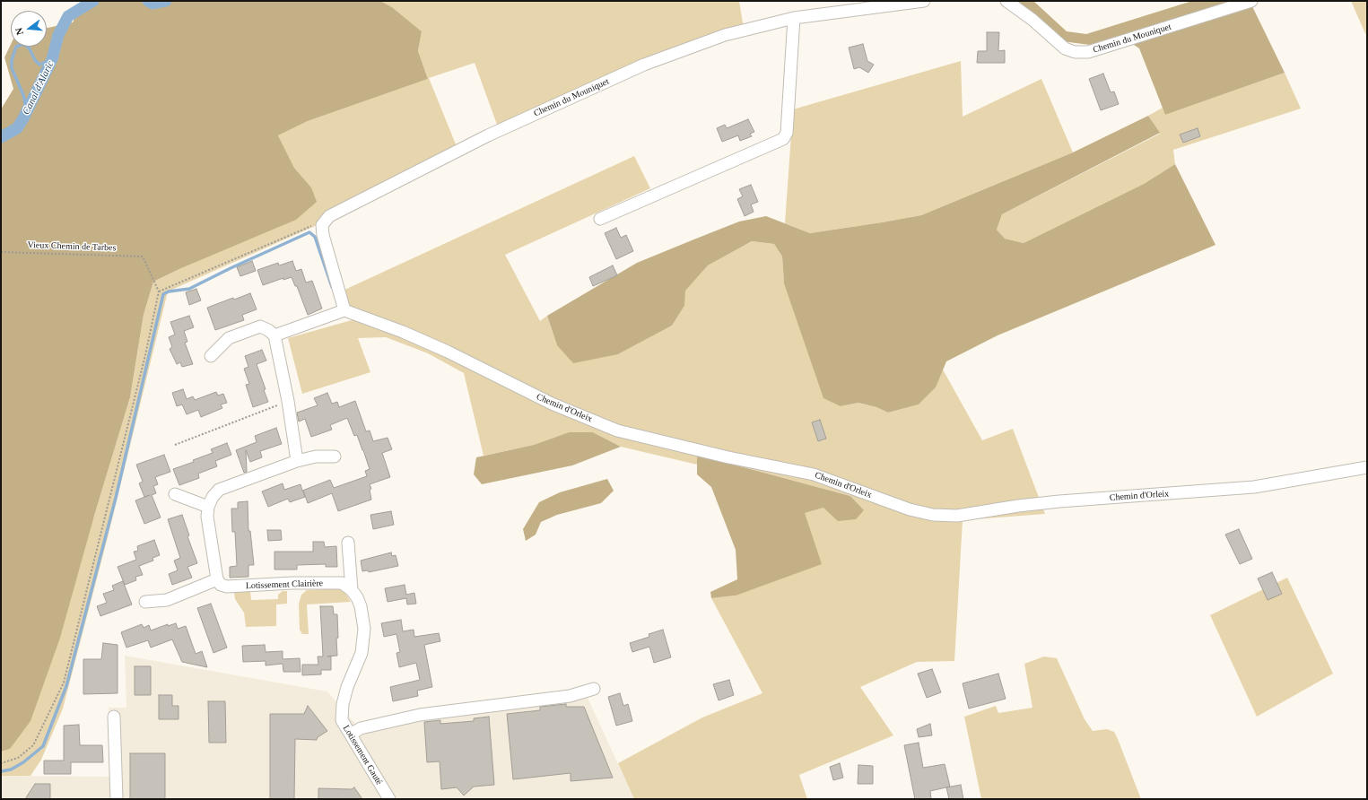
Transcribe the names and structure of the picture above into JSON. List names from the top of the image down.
{
  "streets": {
    "street": [
      "Chemin du Mouniquet",
      "Chemin d'Orleix",
      "Lotissement Clairière",
      "Lotissement Gauté"
    ],
    "path": ["Vieux Chemin de Tarbes"]
  },
  "crossings": [
    ["Lotissement Clairière", "Lotissement Gauté"]
  ],
  "water": ["Canal d'Alaric"],
  "north": "left"
}
